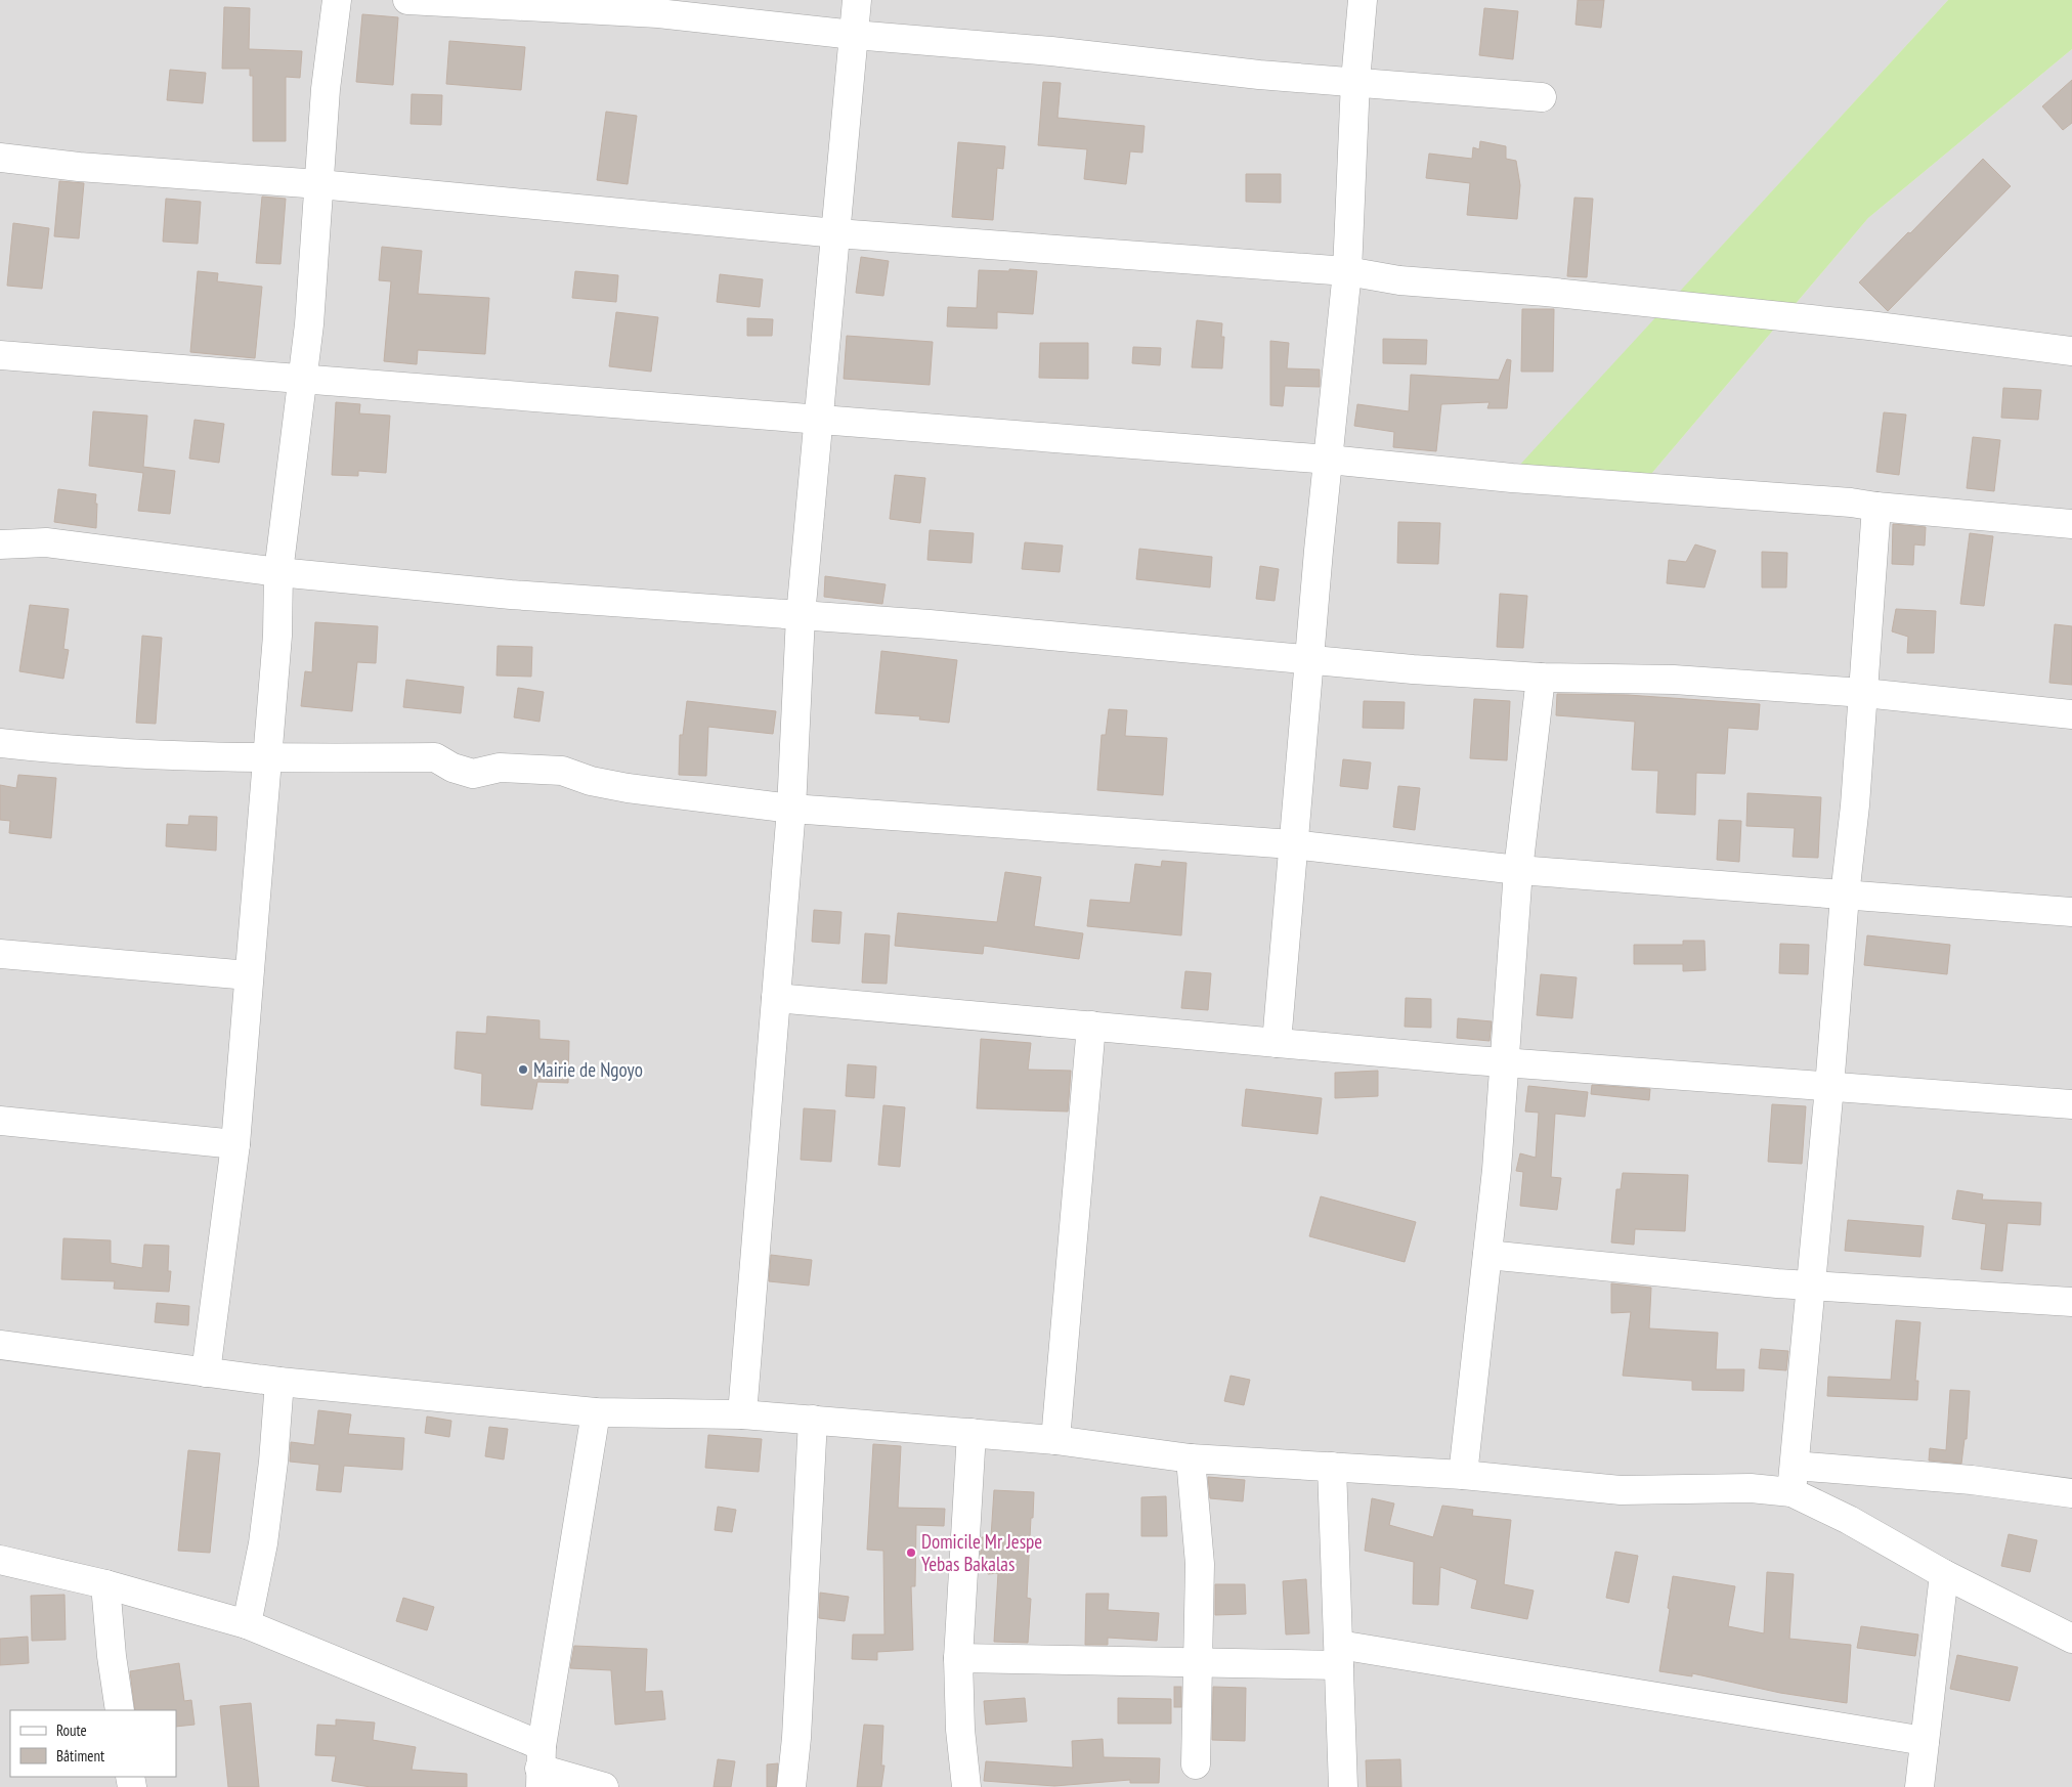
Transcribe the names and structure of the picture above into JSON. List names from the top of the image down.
{
  "places": ["Mairie de Ngoyo", "Domicile Mr Jespe Yebas Bakalas"],
  "legend": ["Route", "Bâtiment"]
}
